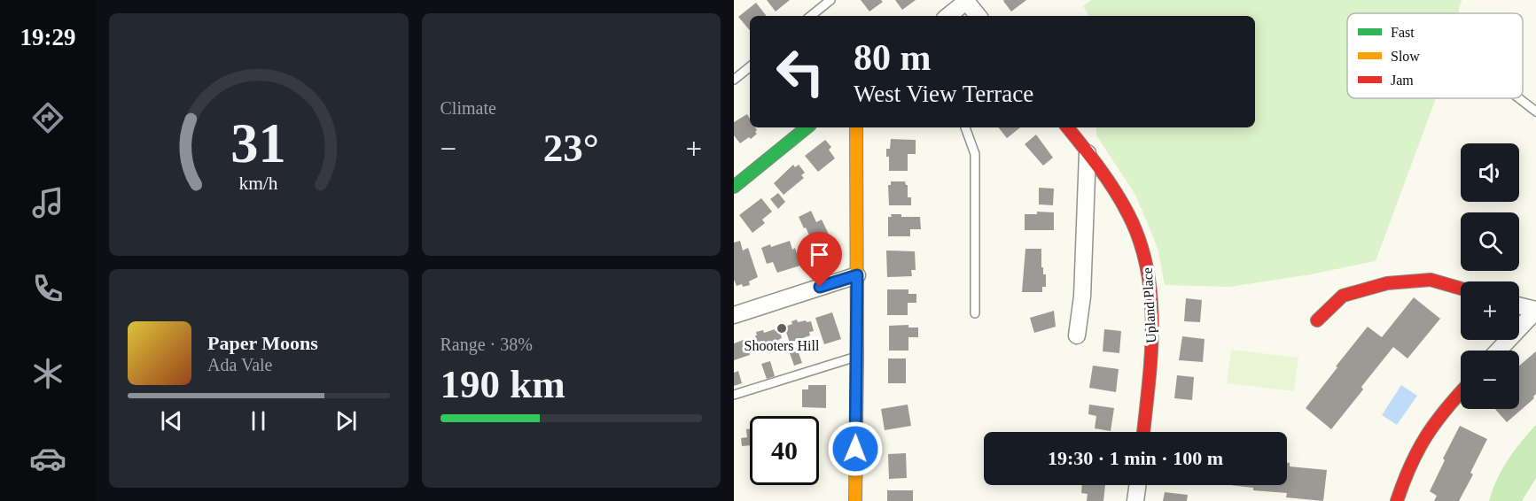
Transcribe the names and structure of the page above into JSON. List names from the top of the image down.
{
  "streets": {
    "street": ["Upland Place"]
  },
  "places": ["Shooters Hill"],
  "legend": ["Fast", "Slow", "Jam"],
  "page": {
    "tabs": "19:29",
    "tile": [
      "Climate",
      ["Range · 38%", "190 km"]
    ],
    "turn": ["80 m", "West View Terrace"],
    "heat": ["−", "23°", "+"],
    "map_buttons": ["+", "−"],
    "song": ["Paper Moons", "Ada Vale"],
    "limit": "40",
    "trip": "19:30 · 1 min · 100 m",
    "gauge": ["31", "km/h"]
  }
}
